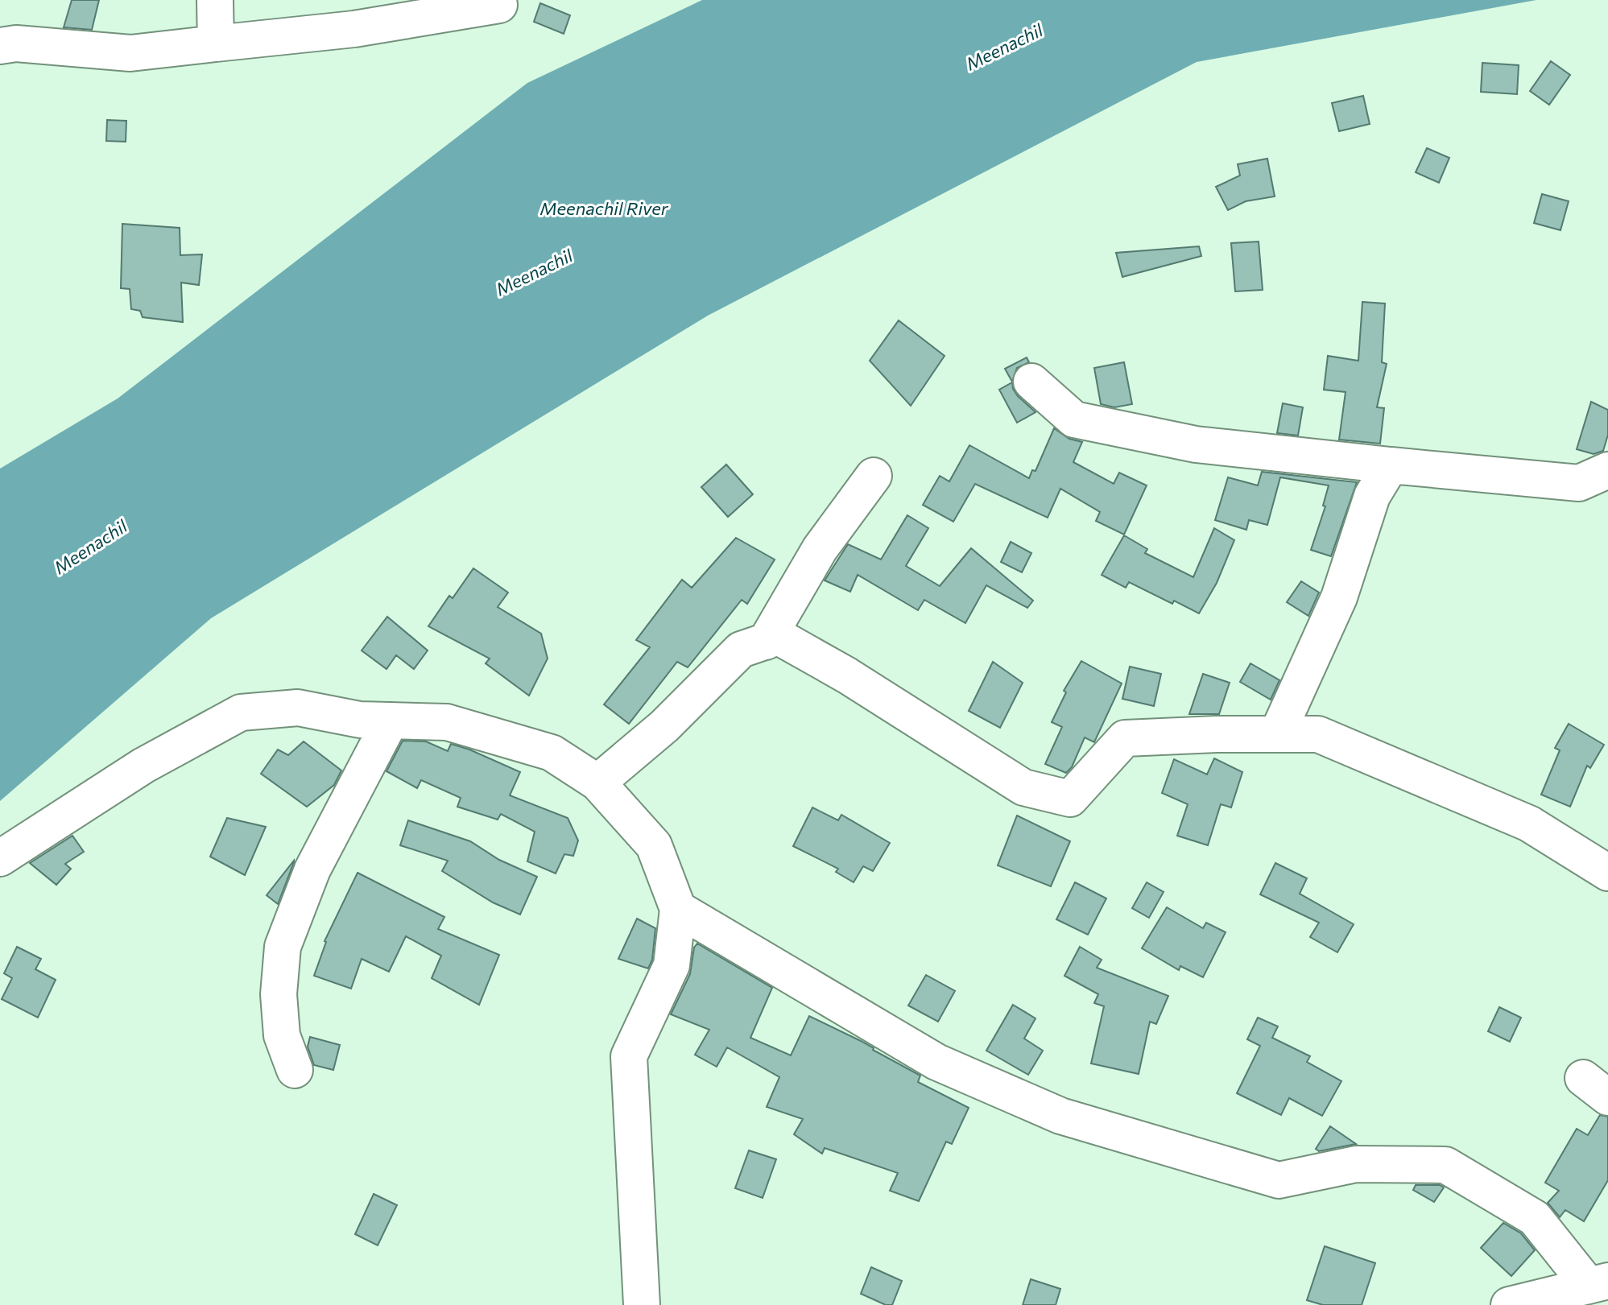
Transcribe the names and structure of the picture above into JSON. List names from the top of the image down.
{
  "water": ["Meenachil", "Meenachil River"]
}
